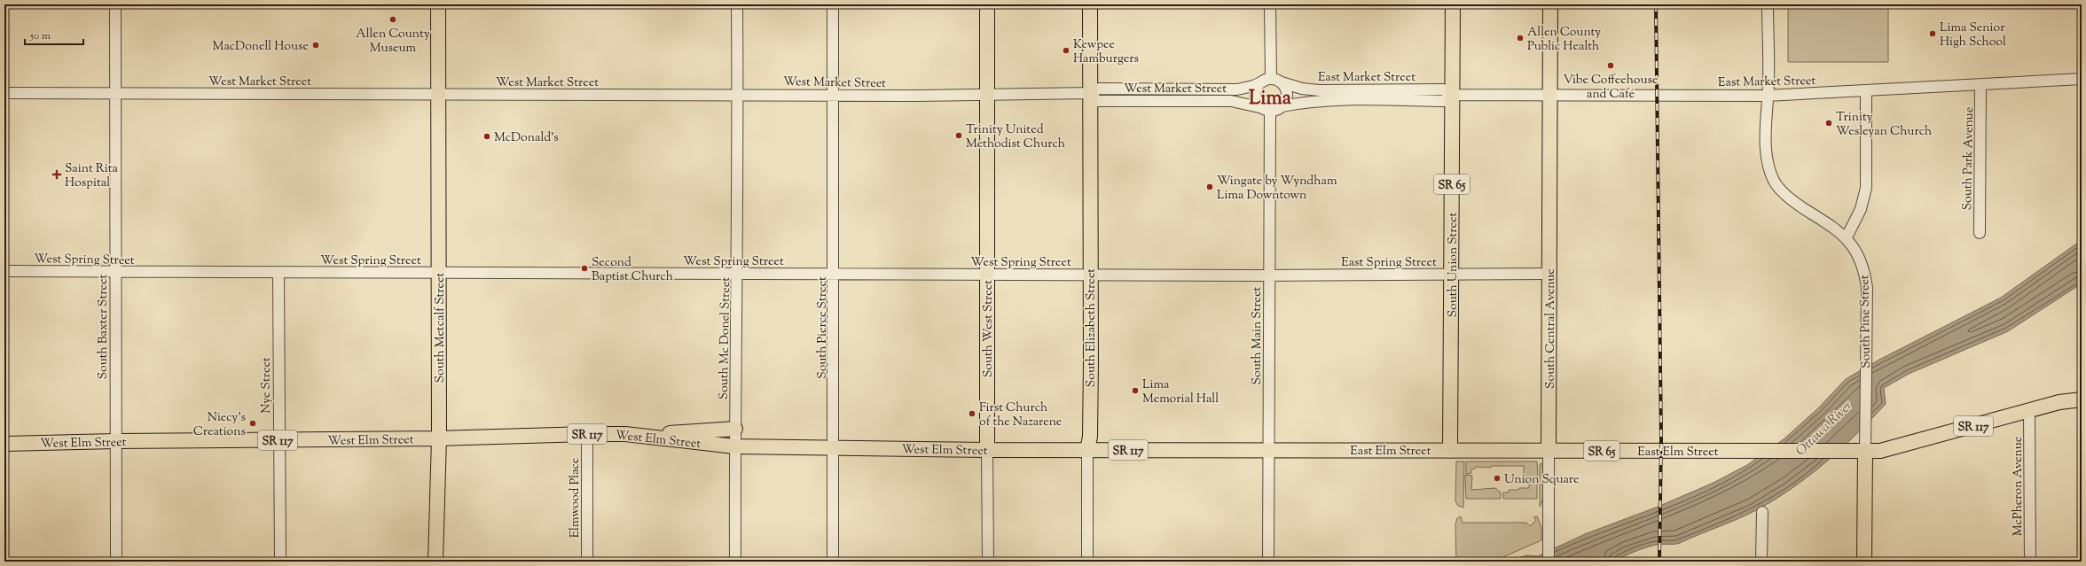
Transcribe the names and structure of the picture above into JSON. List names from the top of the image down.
{
  "streets": {
    "main road": [
      "SR 65",
      "South Union Street",
      "South Pine Street",
      "South Metcalf Street",
      "South Elizabeth Street",
      "South West Street",
      "South Central Avenue",
      "SR 117",
      "West Elm Street",
      "East Elm Street"
    ],
    "street": [
      "East Market Street",
      "West Market Street",
      "South Park Avenue",
      "West Spring Street",
      "East Spring Street",
      "South Baxter Street",
      "South Pierce Street",
      "South Main Street",
      "South Mc Donel Street",
      "Nye Street",
      "McPheron Avenue",
      "Elmwood Place"
    ]
  },
  "crossings": [
    ["East Market Street", "West Market Street"],
    ["East Market Street", "South Park Avenue"],
    ["East Market Street", "South Union Street"],
    ["East Market Street", "South Central Avenue"],
    ["East Market Street", "South Main Street"],
    ["West Market Street", "South Baxter Street"],
    ["West Market Street", "South Metcalf Street"],
    ["West Market Street", "South Pierce Street"],
    ["West Market Street", "South Elizabeth Street"],
    ["West Market Street", "South West Street"],
    ["West Market Street", "South Main Street"],
    ["West Market Street", "South Mc Donel Street"],
    ["West Spring Street", "East Spring Street"],
    ["West Spring Street", "South Baxter Street"],
    ["West Spring Street", "South Metcalf Street"],
    ["West Spring Street", "South Pierce Street"],
    ["West Spring Street", "South Elizabeth Street"],
    ["West Spring Street", "South West Street"],
    ["West Spring Street", "South Main Street"],
    ["West Spring Street", "South Mc Donel Street"],
    ["West Spring Street", "Nye Street"],
    ["East Spring Street", "South Union Street"],
    ["East Spring Street", "South Central Avenue"],
    ["East Spring Street", "South Main Street"],
    ["South Union Street", "East Elm Street"],
    ["South Pine Street", "East Elm Street"],
    ["South Baxter Street", "West Elm Street"],
    ["South Metcalf Street", "West Elm Street"],
    ["South Pierce Street", "West Elm Street"],
    ["South Elizabeth Street", "West Elm Street"],
    ["South West Street", "West Elm Street"],
    ["South Central Avenue", "East Elm Street"],
    ["South Main Street", "West Elm Street"],
    ["South Main Street", "East Elm Street"],
    ["South Mc Donel Street", "West Elm Street"],
    ["Nye Street", "West Elm Street"],
    ["West Elm Street", "East Elm Street"],
    ["West Elm Street", "Elmwood Place"],
    ["East Elm Street", "McPheron Avenue"]
  ],
  "districts": ["Lima"],
  "water": ["Ottawa River"],
  "places": {
    "other": [
      "Allen County Museum",
      "Lima Senior High School",
      "Allen County Public Health",
      "MacDonell House",
      "Kewpee Hamburgers",
      "Vibe Coffeehouse and Café",
      "Trinity Wesleyan Church",
      "Trinity United Methodist Church",
      "McDonald's",
      "Wingate by Wyndham Lima Downtown",
      "Second Baptist Church",
      "Lima Memorial Hall",
      "First Church of the Nazarene",
      "Niecy's Creations",
      "Union Square"
    ],
    "health": ["Saint Rita Hospital"]
  },
  "scale_bar": "50 m"
}
